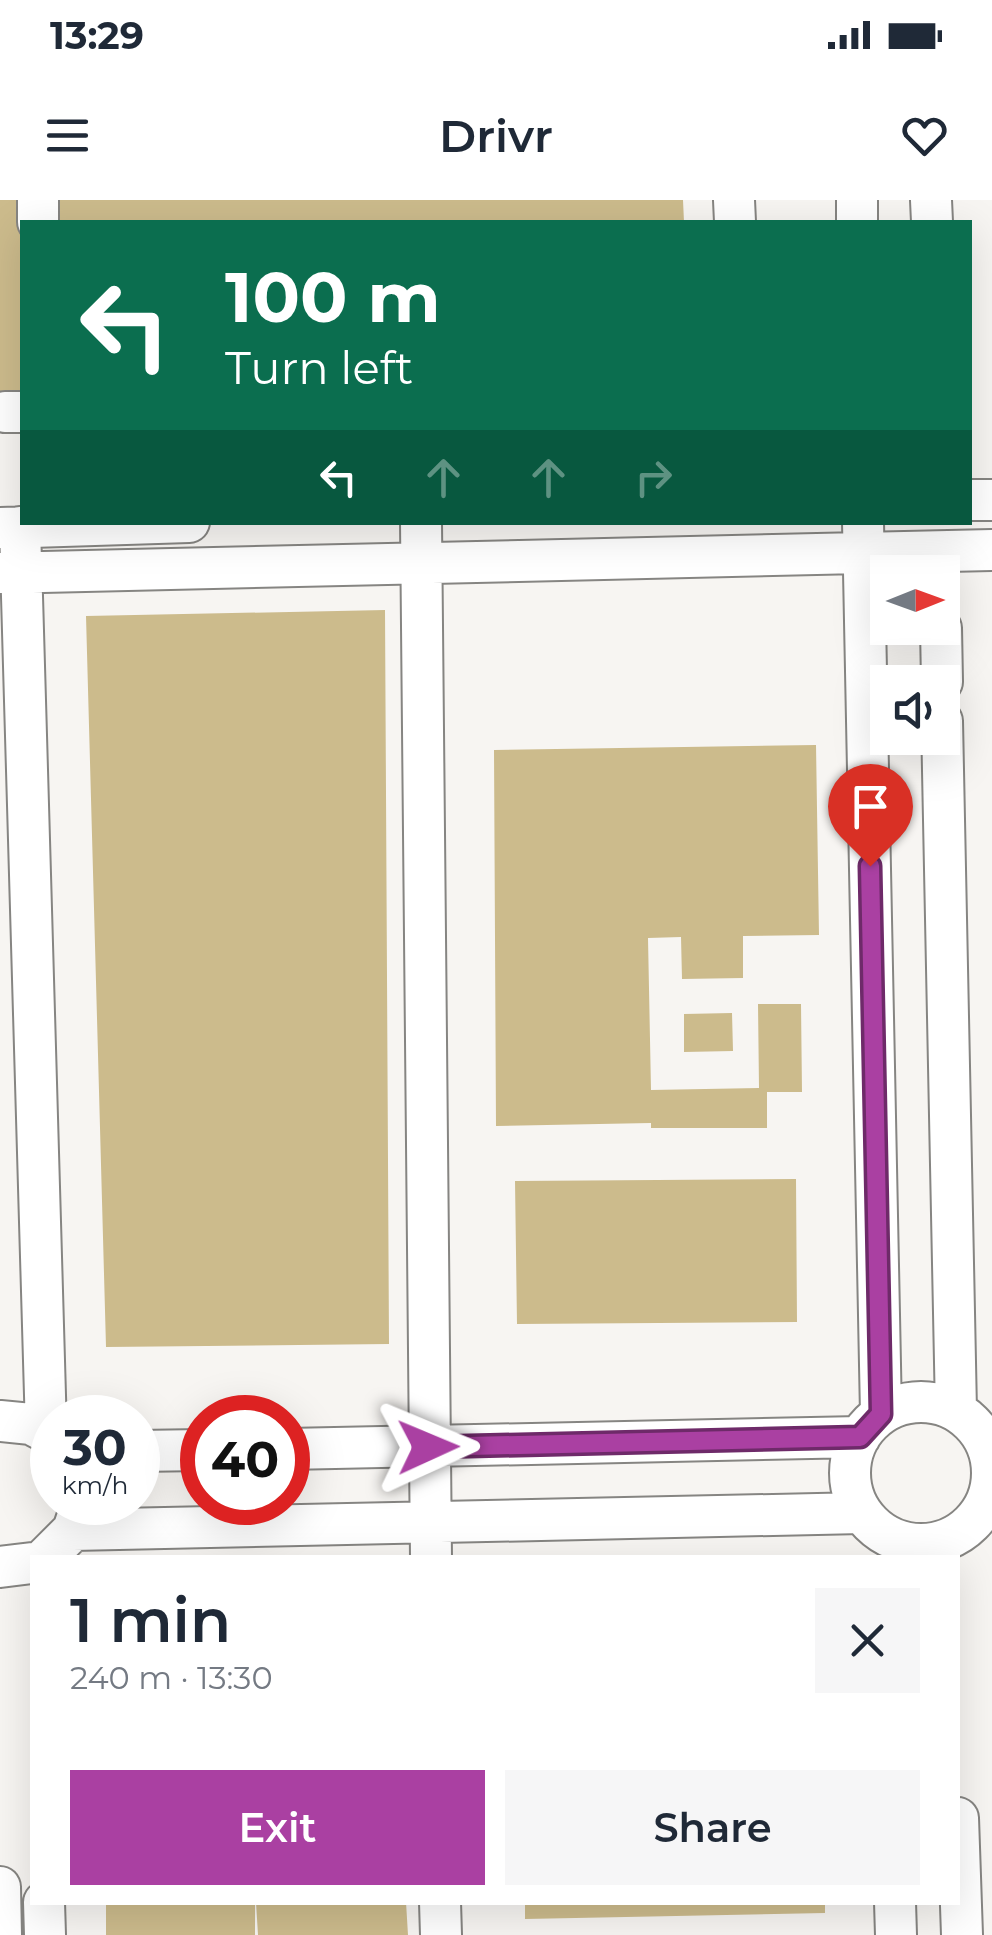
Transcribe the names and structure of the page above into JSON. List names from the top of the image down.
{
  "north": "right",
  "page": {
    "status": "13:29",
    "header": "Drivr",
    "turn": ["100 m", "Turn left"],
    "speed": "30 km/h",
    "limit": "40",
    "heading": ["1 min", "240 m · 13:30"],
    "buttons": ["Exit", "Share"]
  }
}
